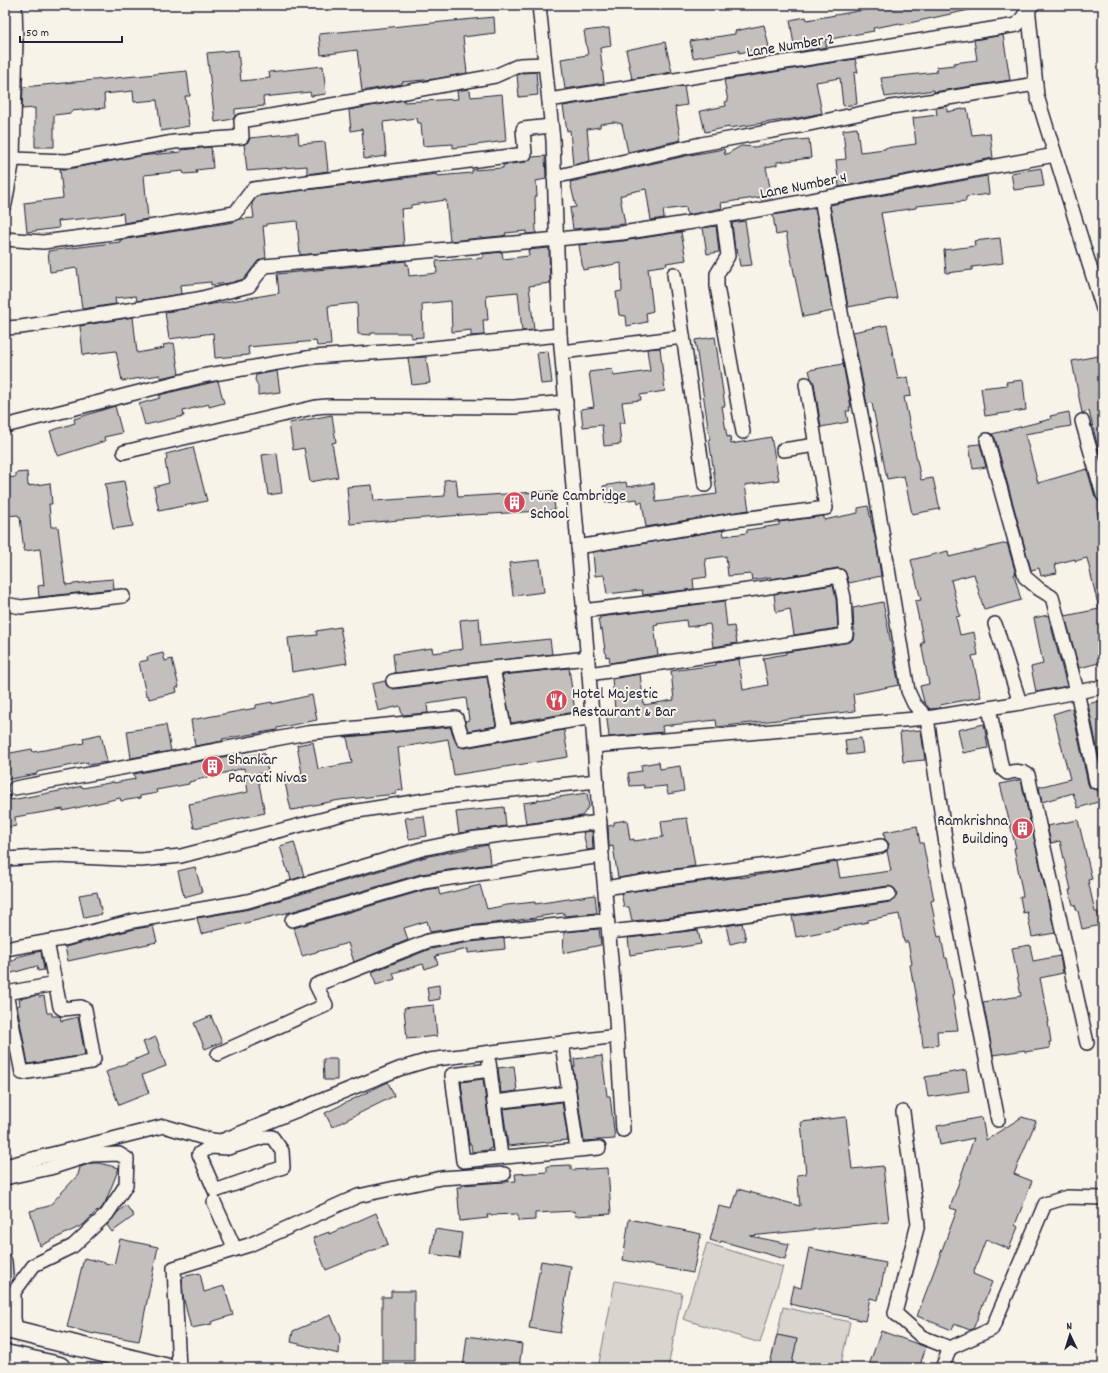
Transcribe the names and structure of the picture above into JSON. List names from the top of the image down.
{
  "streets": {
    "street": ["Lane Number 2", "Lane Number 4"]
  },
  "places": {
    "building": ["Pune Cambridge School", "Shankar Parvati Nivas", "Ramkrishna Building"],
    "restaurant": ["Hotel Majestic Restaurant & Bar"]
  },
  "scale_bar": "50 m",
  "north": "top"
}
